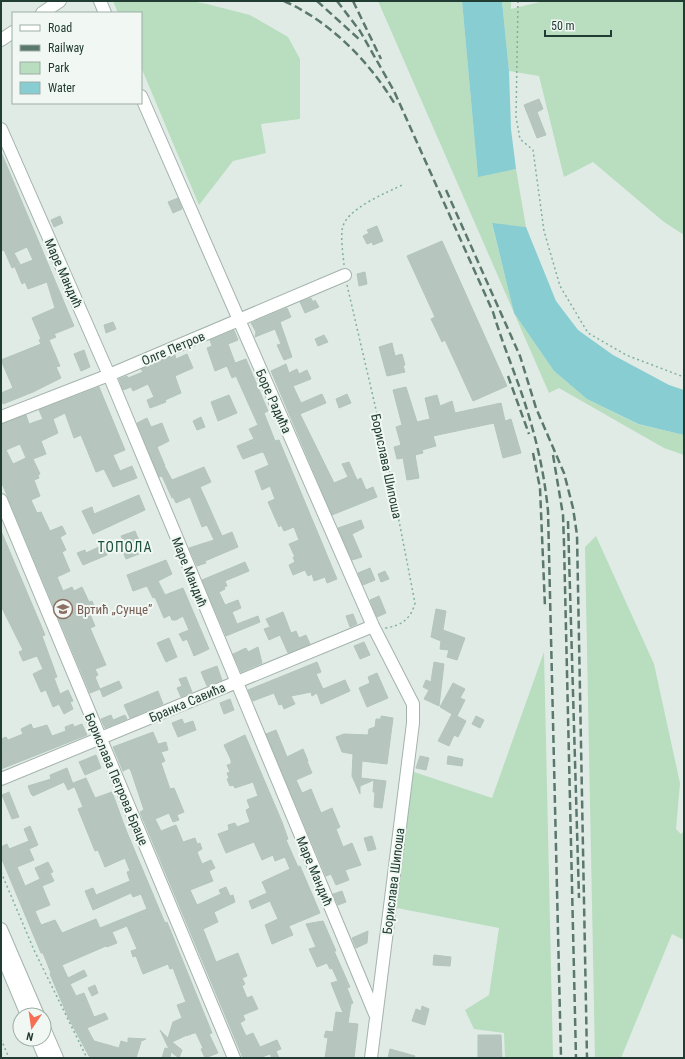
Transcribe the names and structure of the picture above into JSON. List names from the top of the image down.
{
  "streets": {
    "street": [
      "Маре Мандић",
      "Олге Петров",
      "Боре Радића",
      "Борислава Шипоша",
      "Бранка Савића",
      "Борислава Петрова Браце"
    ]
  },
  "crossings": [
    ["Маре Мандић", "Олге Петров"],
    ["Маре Мандић", "Борислава Шипоша"],
    ["Маре Мандић", "Бранка Савића"],
    ["Олге Петров", "Боре Радића"],
    ["Олге Петров", "Борислава Шипоша"],
    ["Боре Радића", "Борислава Шипоша"],
    ["Боре Радића", "Бранка Савића"],
    ["Борислава Шипоша", "Бранка Савића"],
    ["Бранка Савића", "Борислава Петрова Браце"]
  ],
  "districts": ["ТОПОЛА"],
  "places": {
    "school or university": ["Вртић „Сунце”"]
  },
  "legend": [
    "Road",
    "Railway",
    "Park",
    "Water"
  ],
  "scale_bar": "50 m",
  "north": "bottom"
}
